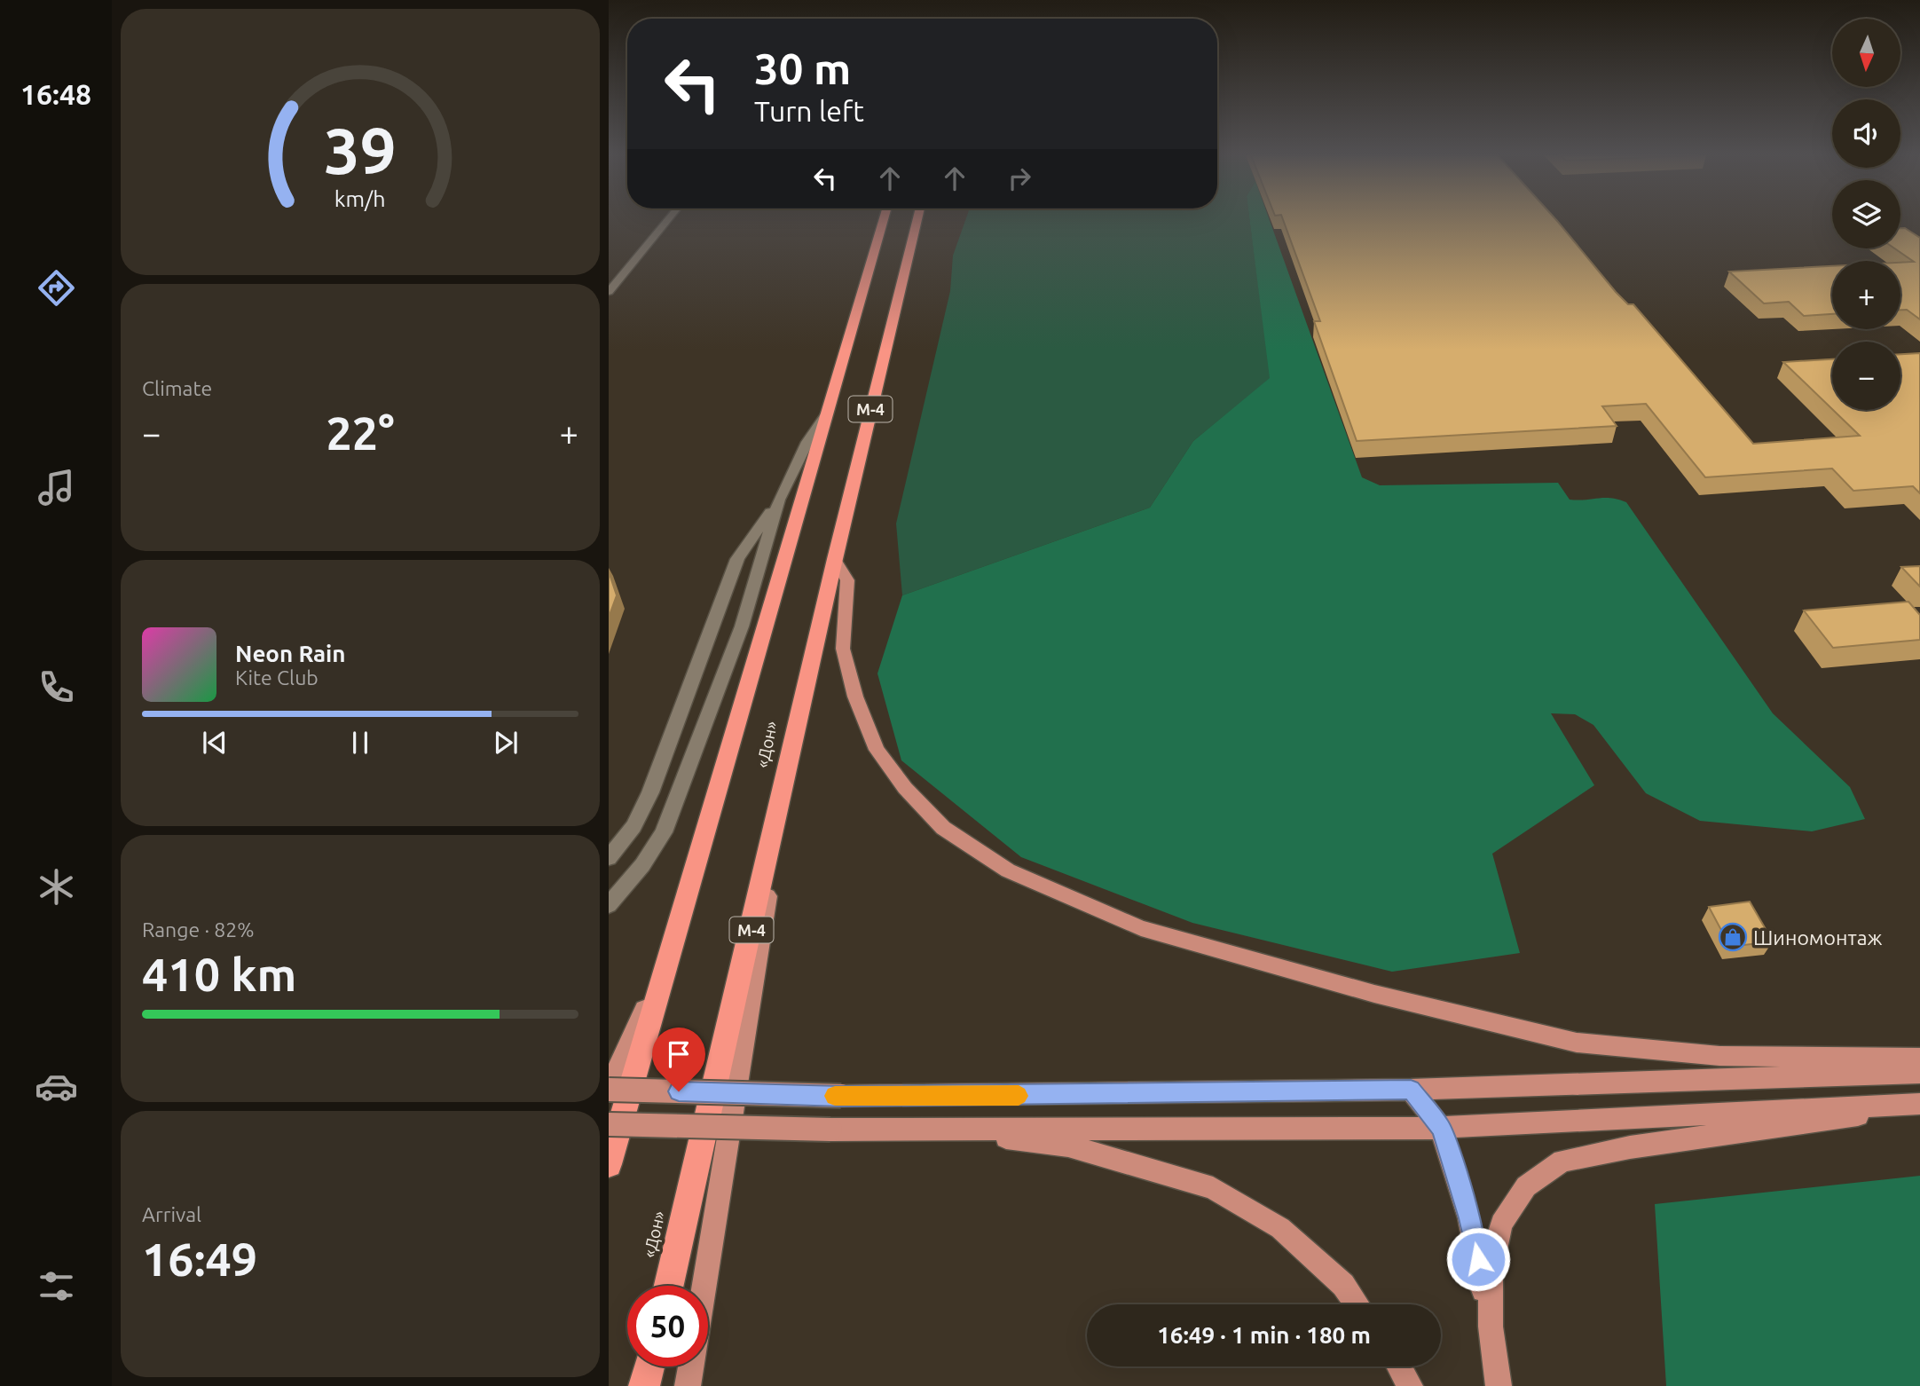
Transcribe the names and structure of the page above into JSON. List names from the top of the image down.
{
  "streets": {
    "highway": ["М-4", "«Дон»"]
  },
  "places": {
    "shop": ["Шиномонтаж"]
  },
  "north": "bottom",
  "page": {
    "tabs": "16:48",
    "map_buttons": ["+", "−"],
    "turn": ["30 m", "Turn left"],
    "tile": [
      "Climate",
      ["Range · 82%", "410 km"],
      ["Arrival", "16:49"]
    ],
    "heat": ["−", "22°", "+"],
    "song": ["Neon Rain", "Kite Club"],
    "limit": "50",
    "trip": "16:49 · 1 min · 180 m",
    "gauge": ["39", "km/h"]
  }
}
